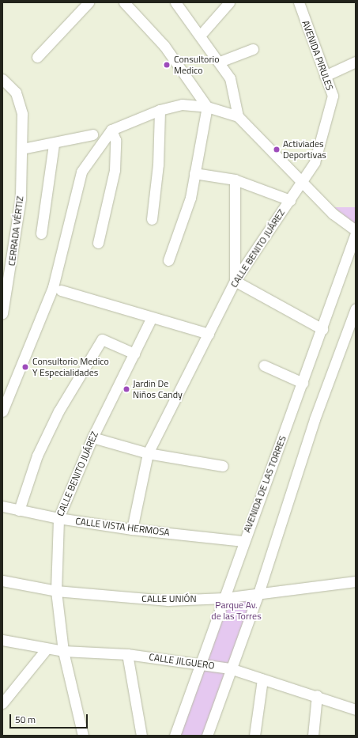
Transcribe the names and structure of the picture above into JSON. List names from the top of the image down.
{
  "streets": {
    "street": [
      "AVENIDA PIRULES",
      "CERRADA VÉRTIZ",
      "CALLE BENITO JUÁREZ",
      "AVENIDA DE LAS TORRES",
      "CALLE VISTA HERMOSA",
      "CALLE UNIÓN",
      "CALLE JILGUERO"
    ]
  },
  "crossings": [
    ["AVENIDA PIRULES", "CALLE BENITO JUÁREZ"],
    ["CALLE BENITO JUÁREZ", "CALLE VISTA HERMOSA"],
    ["CALLE BENITO JUÁREZ", "CALLE UNIÓN"],
    ["CALLE BENITO JUÁREZ", "CALLE JILGUERO"],
    ["AVENIDA DE LAS TORRES", "CALLE VISTA HERMOSA"],
    ["AVENIDA DE LAS TORRES", "CALLE UNIÓN"],
    ["AVENIDA DE LAS TORRES", "CALLE JILGUERO"]
  ],
  "parks": ["Parque Av. de las Torres"],
  "places": [
    "Consultorio Medico",
    "Activiades Deportivas",
    "Consultorio Medico Y Especialidades",
    "Jardin De Niños Candy"
  ],
  "scale_bar": "50 m"
}
